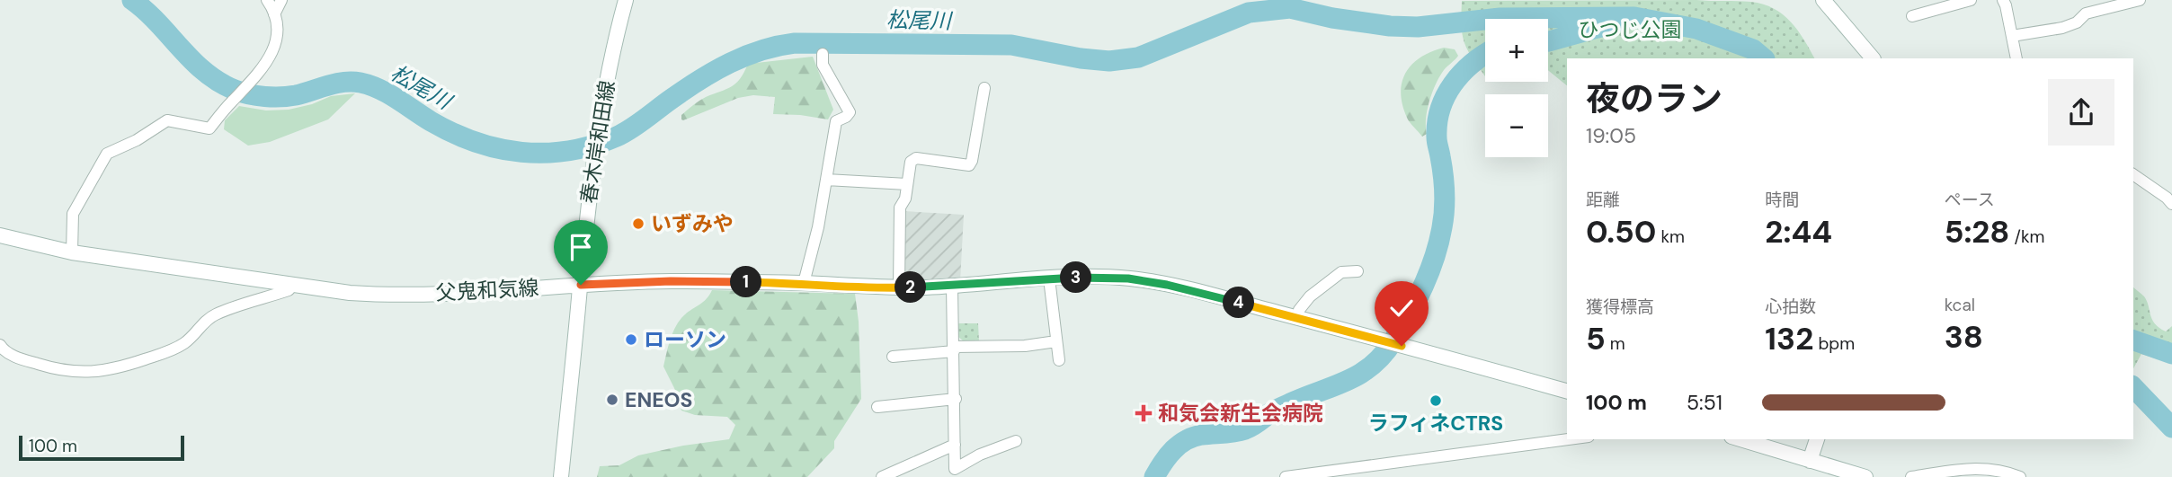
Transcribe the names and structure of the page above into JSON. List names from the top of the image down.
{
  "streets": {
    "main road": ["春木岸和田線", "父鬼和気線"]
  },
  "crossings": [
    ["春木岸和田線", "父鬼和気線"]
  ],
  "water": ["松尾川"],
  "parks": ["ひつじ公園"],
  "places": {
    "other": [
      "いずみや",
      "ローソン",
      "ENEOS",
      "ラフィネCTRS"
    ],
    "health": ["和気会新生会病院"]
  },
  "scale_bar": "100 m",
  "page": {
    "map_buttons": ["+", "−"],
    "heading": ["夜のラン", "19:05"],
    "stats": [
      ["距離", "0.50 km"],
      ["時間", "2:44"],
      ["ペース", "5:28 /km"],
      ["獲得標高", "5 m"],
      ["心拍数", "132 bpm"],
      ["kcal", "38"]
    ],
    "pins": [
      "3",
      "1",
      "2",
      "4"
    ],
    "list": [
      {
        "name": "100 m",
        "note": "5:51"
      }
    ],
    "scale": "100 m"
  }
}
